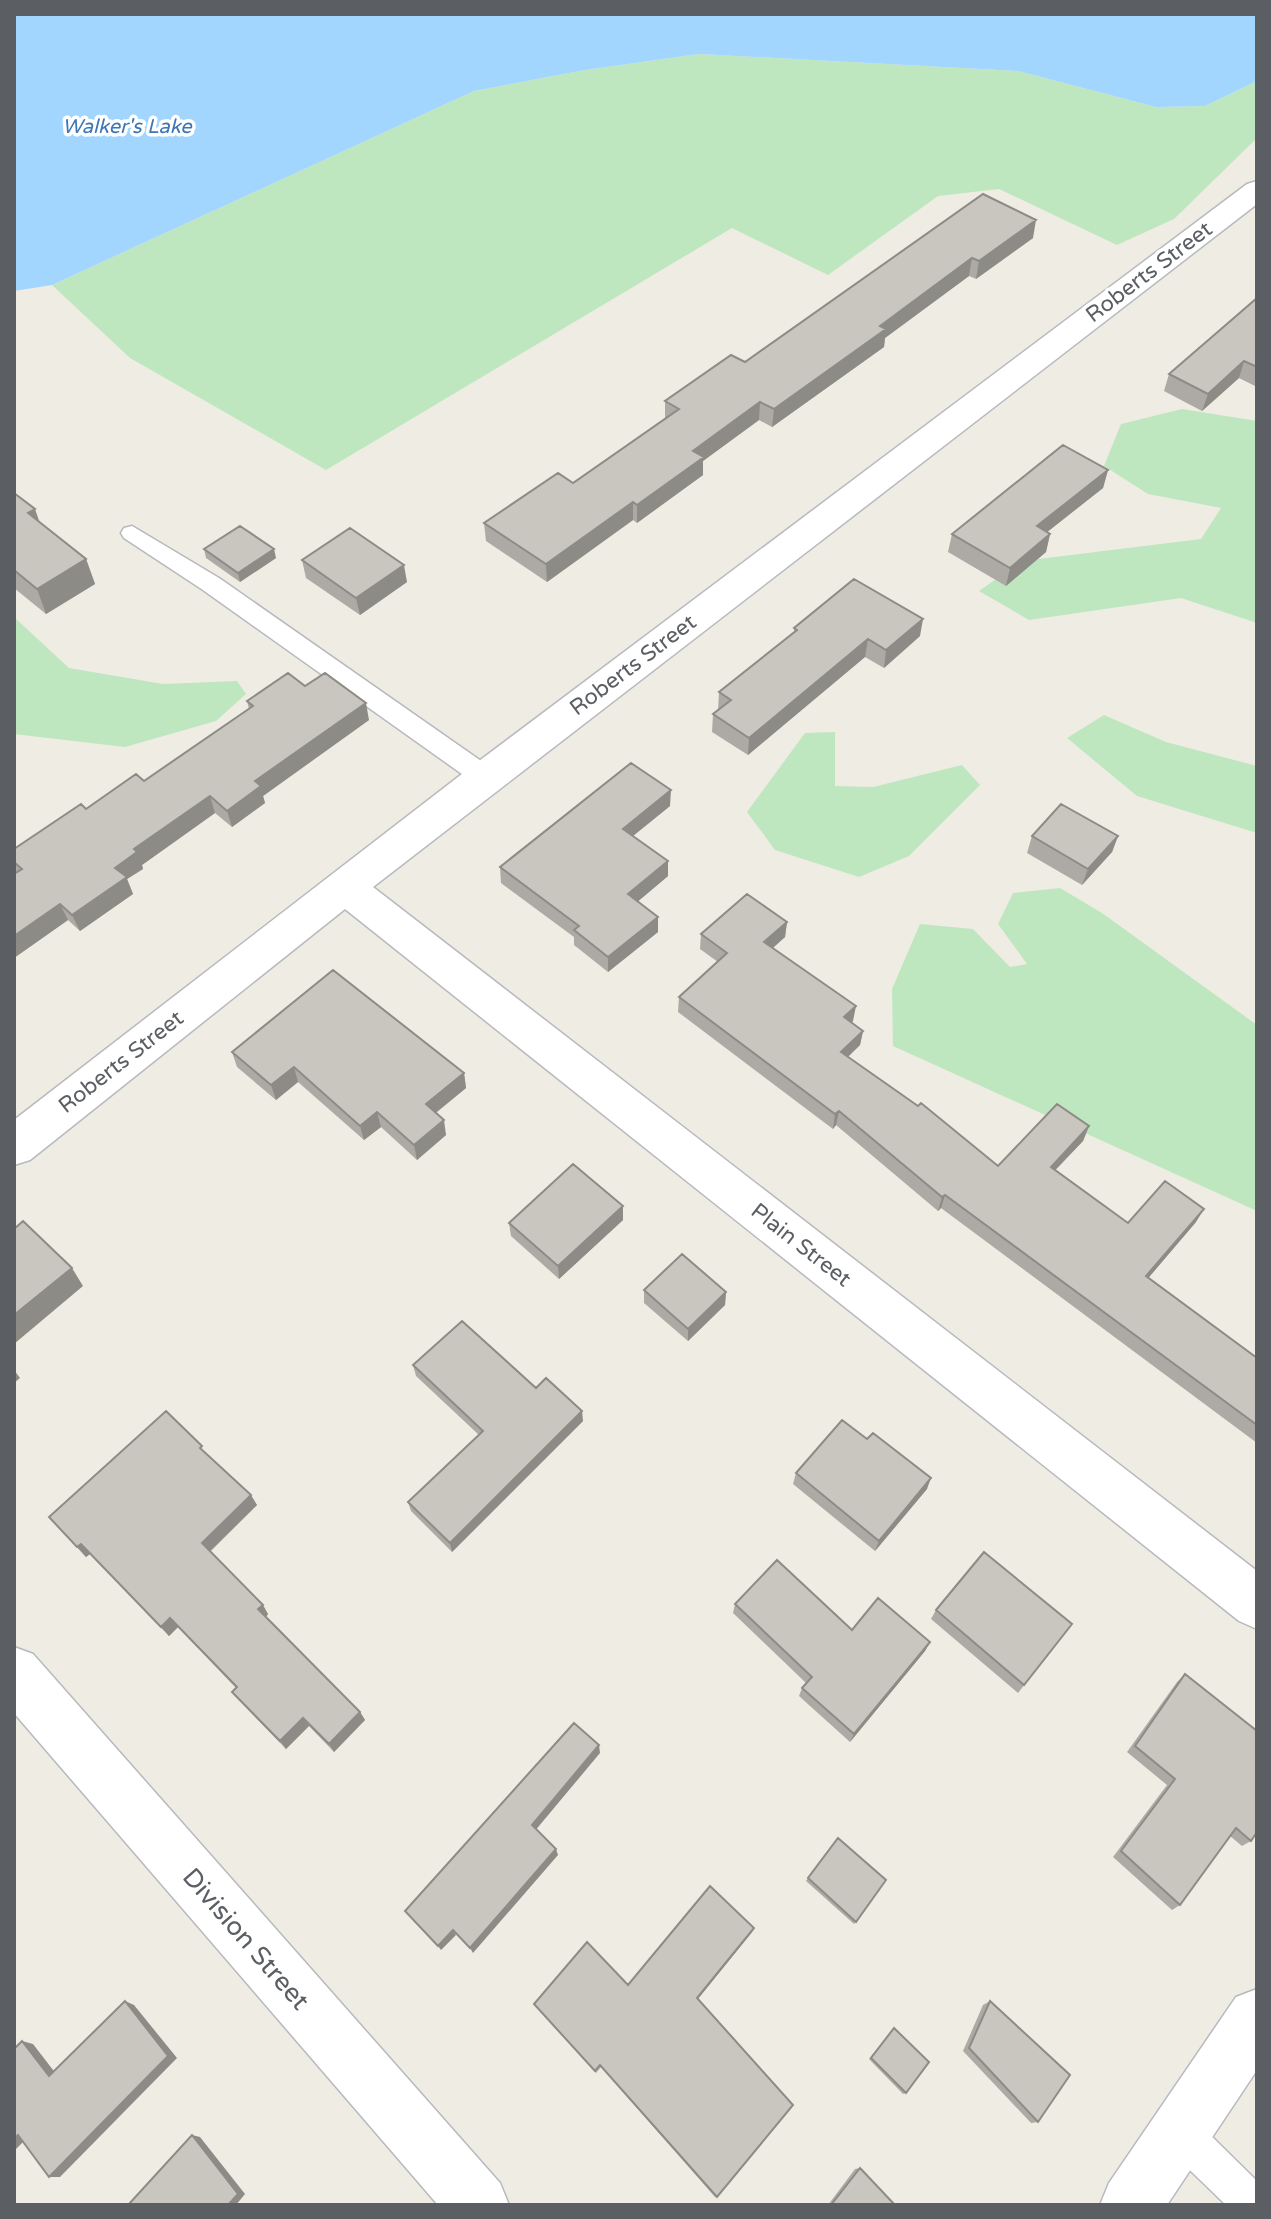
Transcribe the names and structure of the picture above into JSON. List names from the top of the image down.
{
  "streets": {
    "street": ["Roberts Street", "Plain Street", "Division Street"]
  },
  "crossings": [
    ["Roberts Street", "Plain Street"]
  ],
  "water": ["Walker's Lake"]
}
